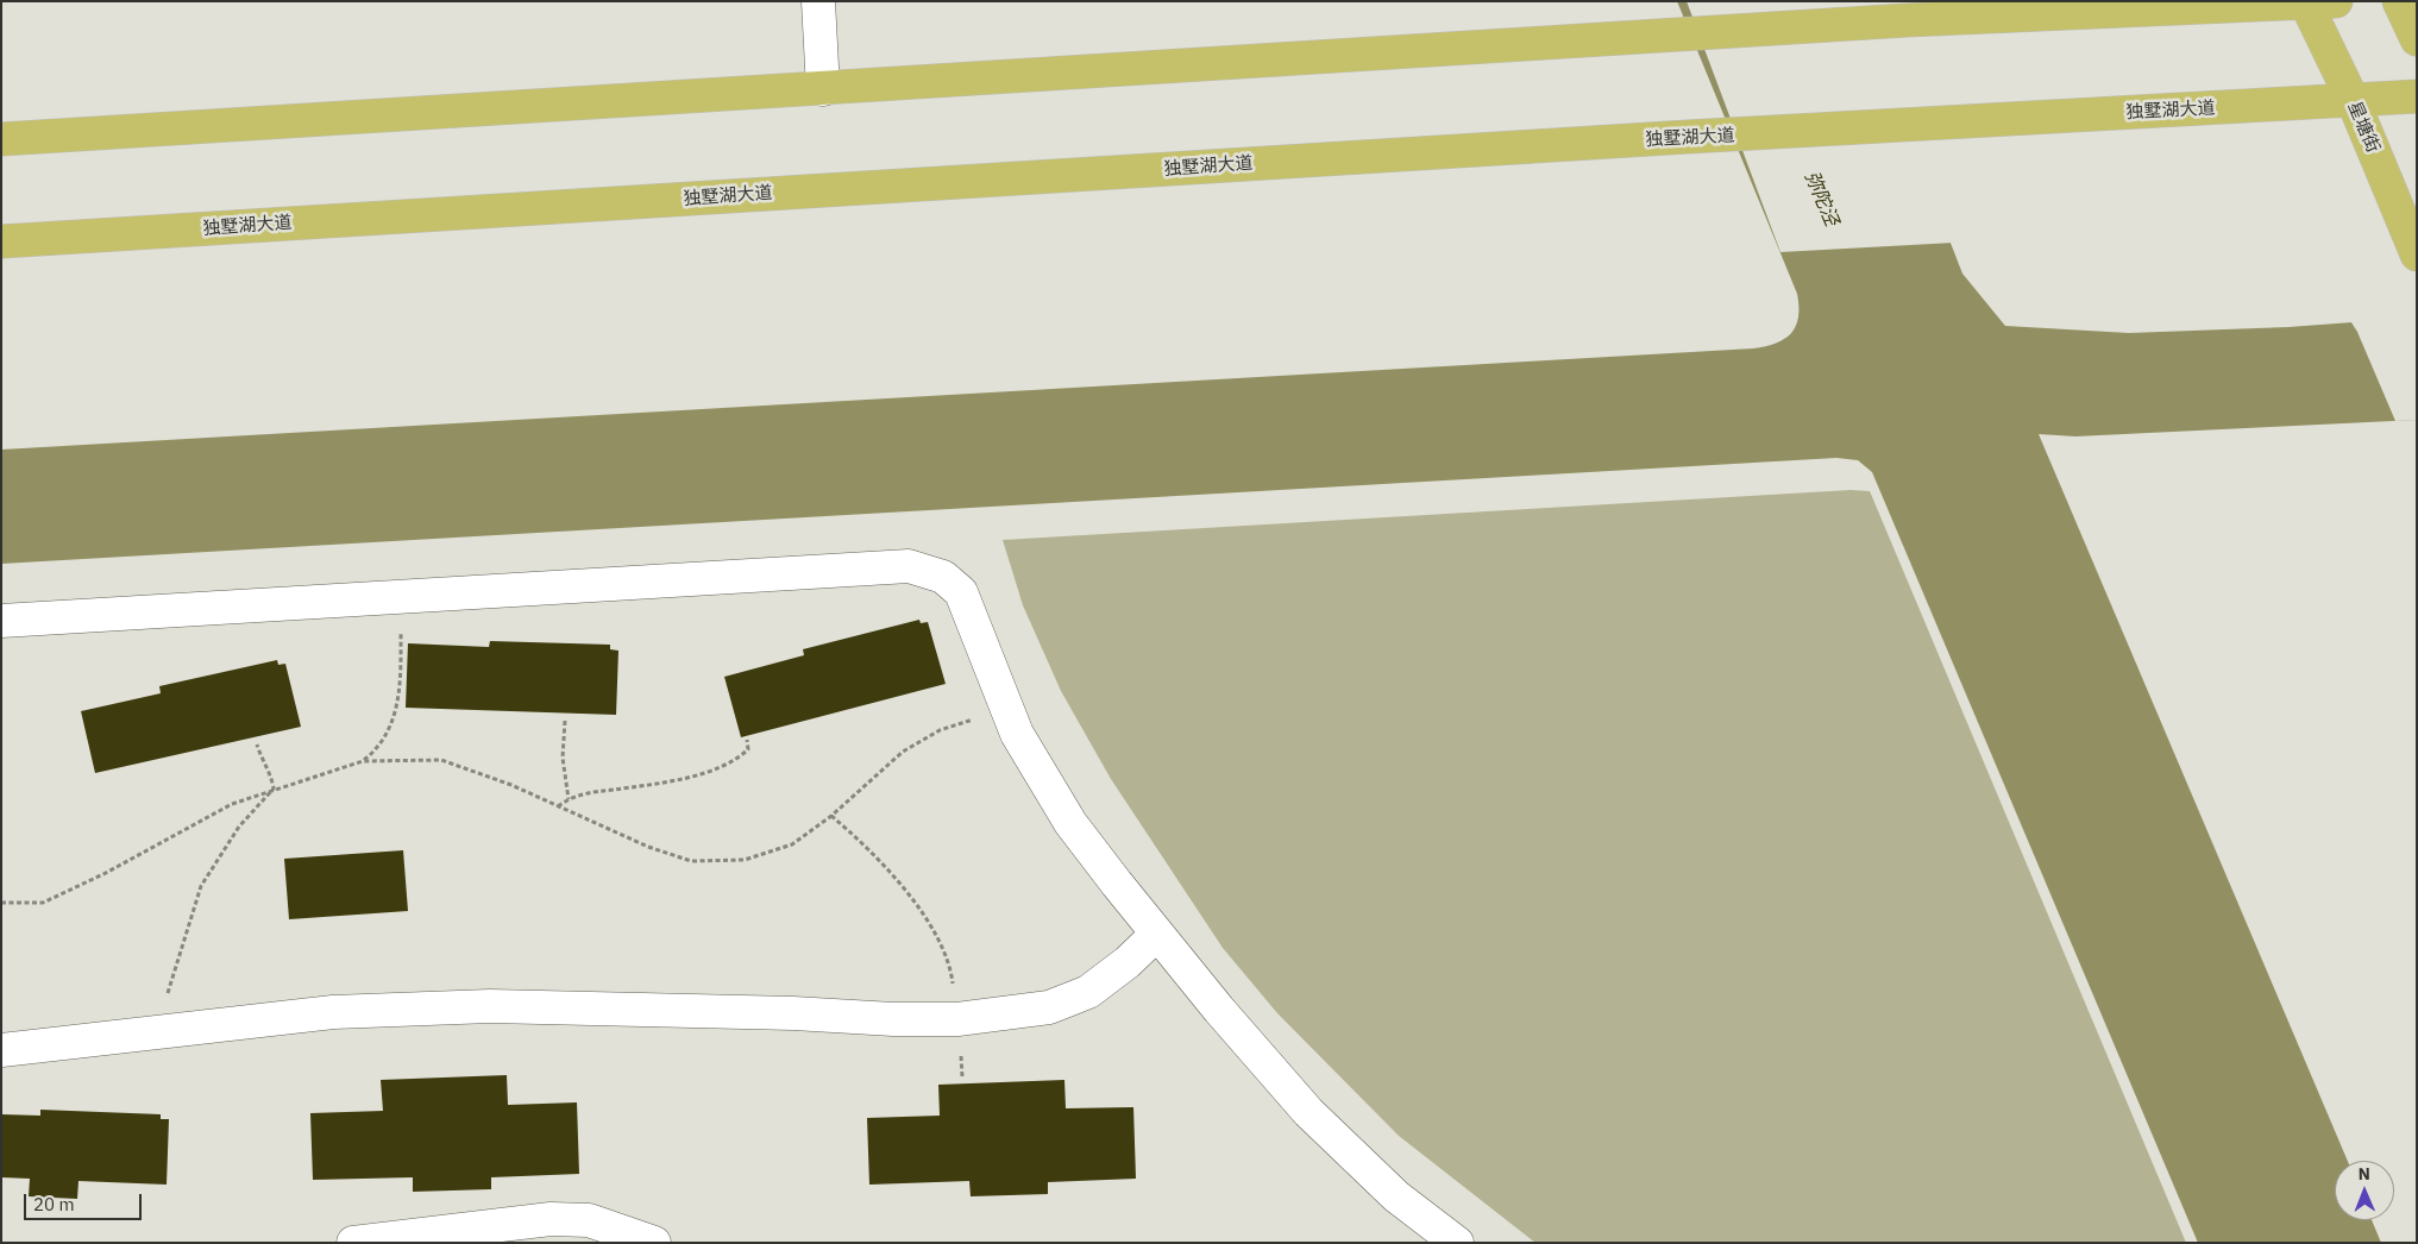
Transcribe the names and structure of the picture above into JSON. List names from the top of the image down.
{
  "streets": {
    "main road": ["独墅湖大道", "星塘街"]
  },
  "crossings": [
    ["独墅湖大道", "星塘街"]
  ],
  "water": ["弥陀泾"],
  "scale_bar": "20 m",
  "north": "top"
}
